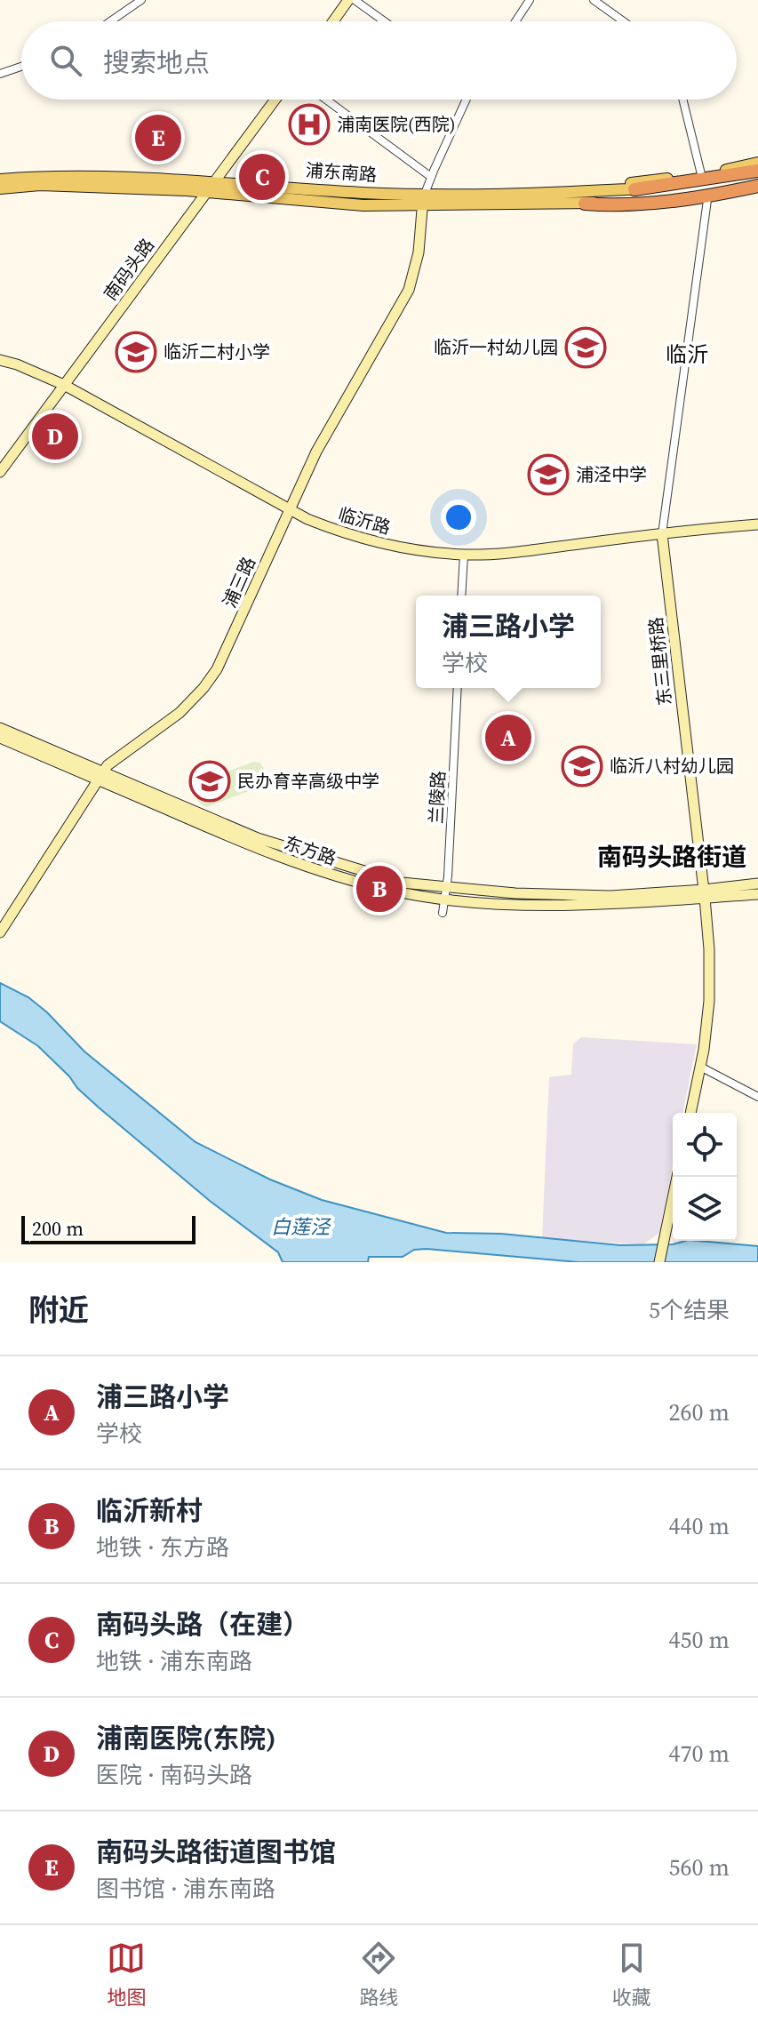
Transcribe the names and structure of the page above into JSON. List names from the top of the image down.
{
  "streets": {
    "main road": ["浦东南路"],
    "street": [
      "南码头路",
      "临沂路",
      "浦三路",
      "东三里桥路",
      "兰陵路",
      "东方路"
    ]
  },
  "crossings": [
    ["浦东南路", "南码头路"],
    ["浦东南路", "浦三路"],
    ["浦东南路", "东三里桥路"],
    ["南码头路", "临沂路"],
    ["临沂路", "浦三路"],
    ["临沂路", "东三里桥路"],
    ["浦三路", "东方路"],
    ["东三里桥路", "东方路"],
    ["兰陵路", "东方路"]
  ],
  "districts": ["临沂", "南码头路街道"],
  "water": ["白莲泾"],
  "places": {
    "hospital": ["浦南医院(西院)"],
    "school or university": [
      "临沂一村幼儿园",
      "临沂二村小学",
      "浦泾中学",
      "临沂八村幼儿园",
      "民办育辛高级中学"
    ]
  },
  "scale_bar": "200 m",
  "page": {
    "search": "搜索地点",
    "pins": [
      "E",
      "C",
      "D",
      "A",
      "B"
    ],
    "popup": ["浦三路小学", "学校"],
    "scale": "200 m",
    "heading": ["附近", "5个结果"],
    "list": [
      {
        "mark": "A",
        "name": "浦三路小学",
        "note": "学校",
        "value": "260 m"
      },
      {
        "mark": "B",
        "name": "临沂新村",
        "note": "地铁 · 东方路",
        "value": "440 m"
      },
      {
        "mark": "C",
        "name": "南码头路（在建）",
        "note": "地铁 · 浦东南路",
        "value": "450 m"
      },
      {
        "mark": "D",
        "name": "浦南医院(东院)",
        "note": "医院 · 南码头路",
        "value": "470 m"
      },
      {
        "mark": "E",
        "name": "南码头路街道图书馆",
        "note": "图书馆 · 浦东南路",
        "value": "560 m"
      }
    ],
    "nav": ["地图", "路线", "收藏"]
  }
}
